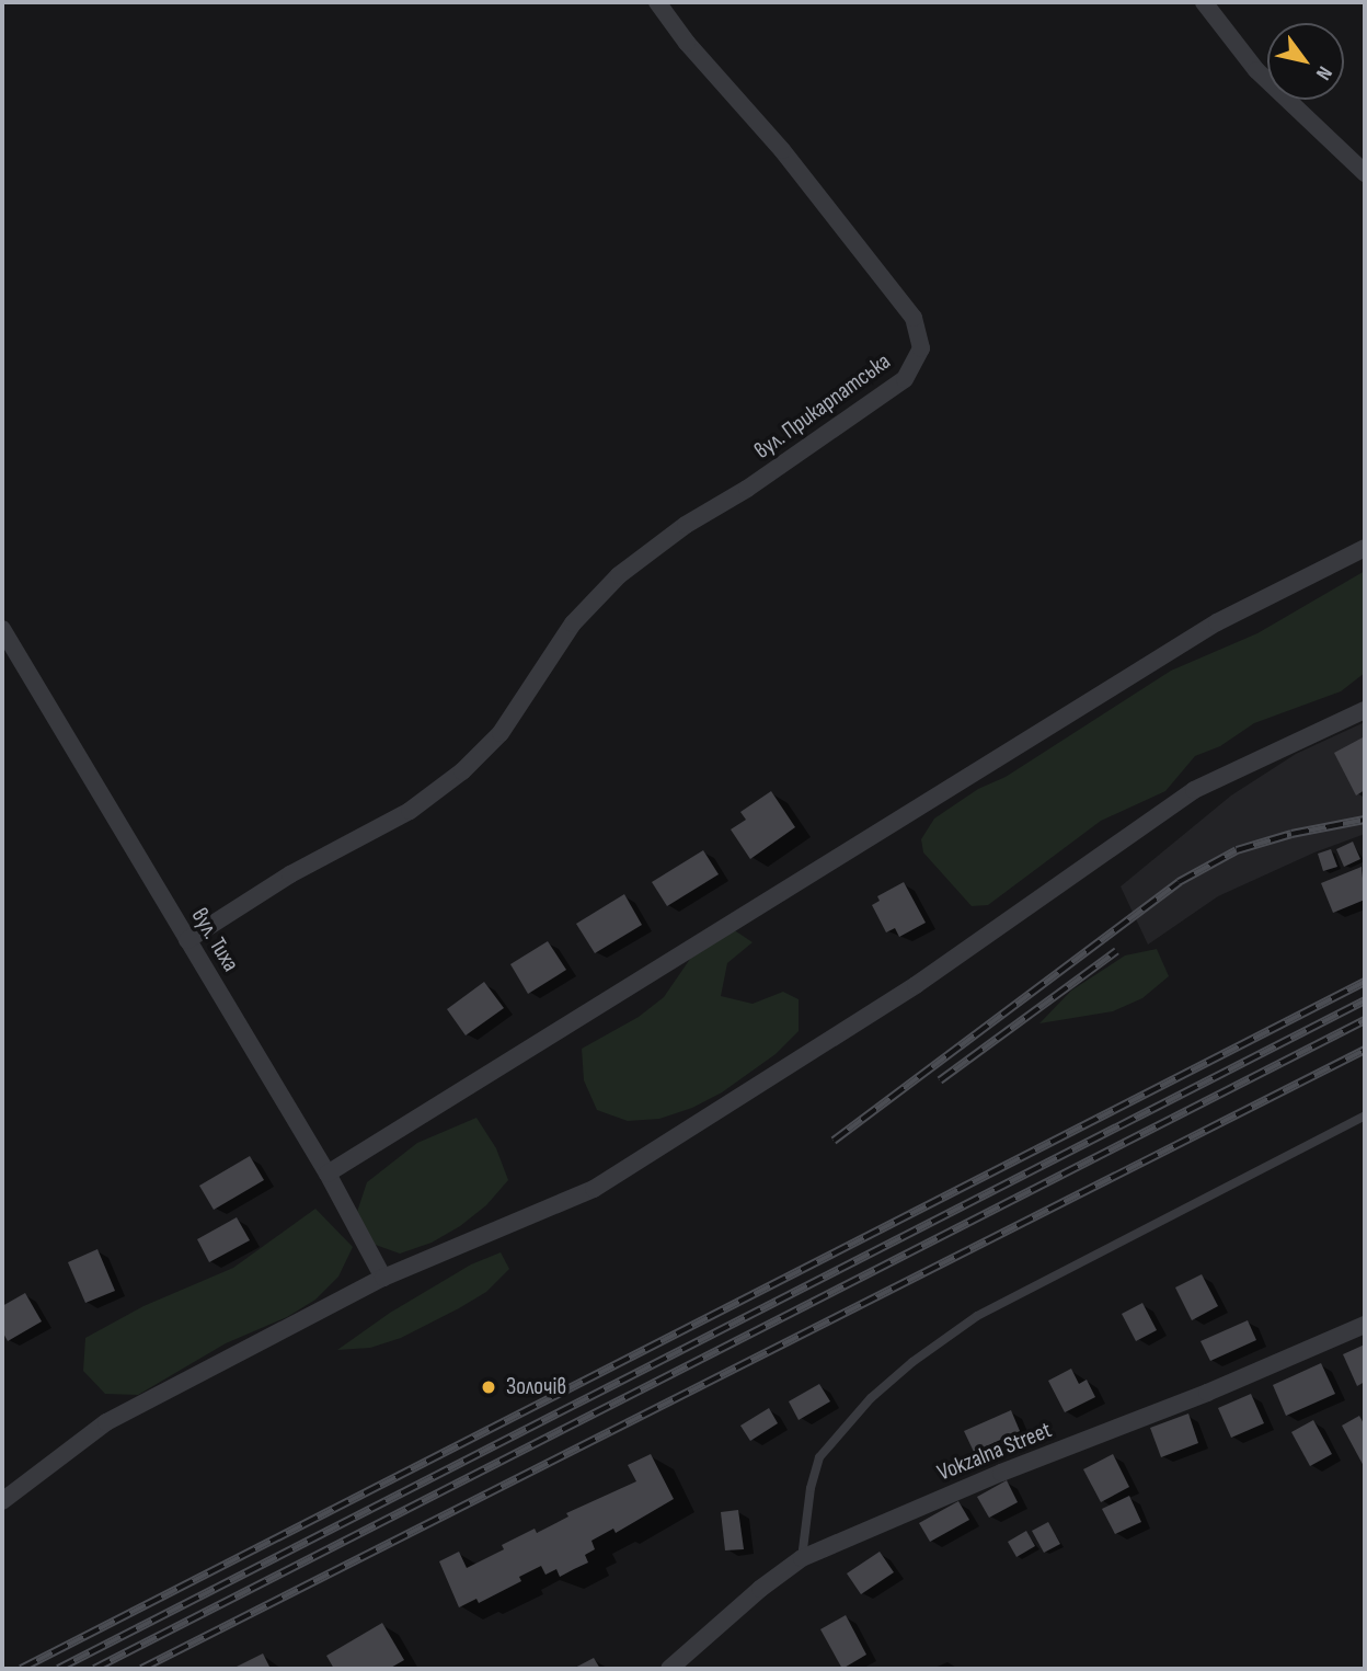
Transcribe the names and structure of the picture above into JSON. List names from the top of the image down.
{
  "streets": {
    "street": ["вул. Прикарпатська", "вул. Тиха", "Vokzalna Street"]
  },
  "crossings": [
    ["вул. Прикарпатська", "вул. Тиха"]
  ],
  "places": ["Золочів"],
  "north": "bottom right"
}
